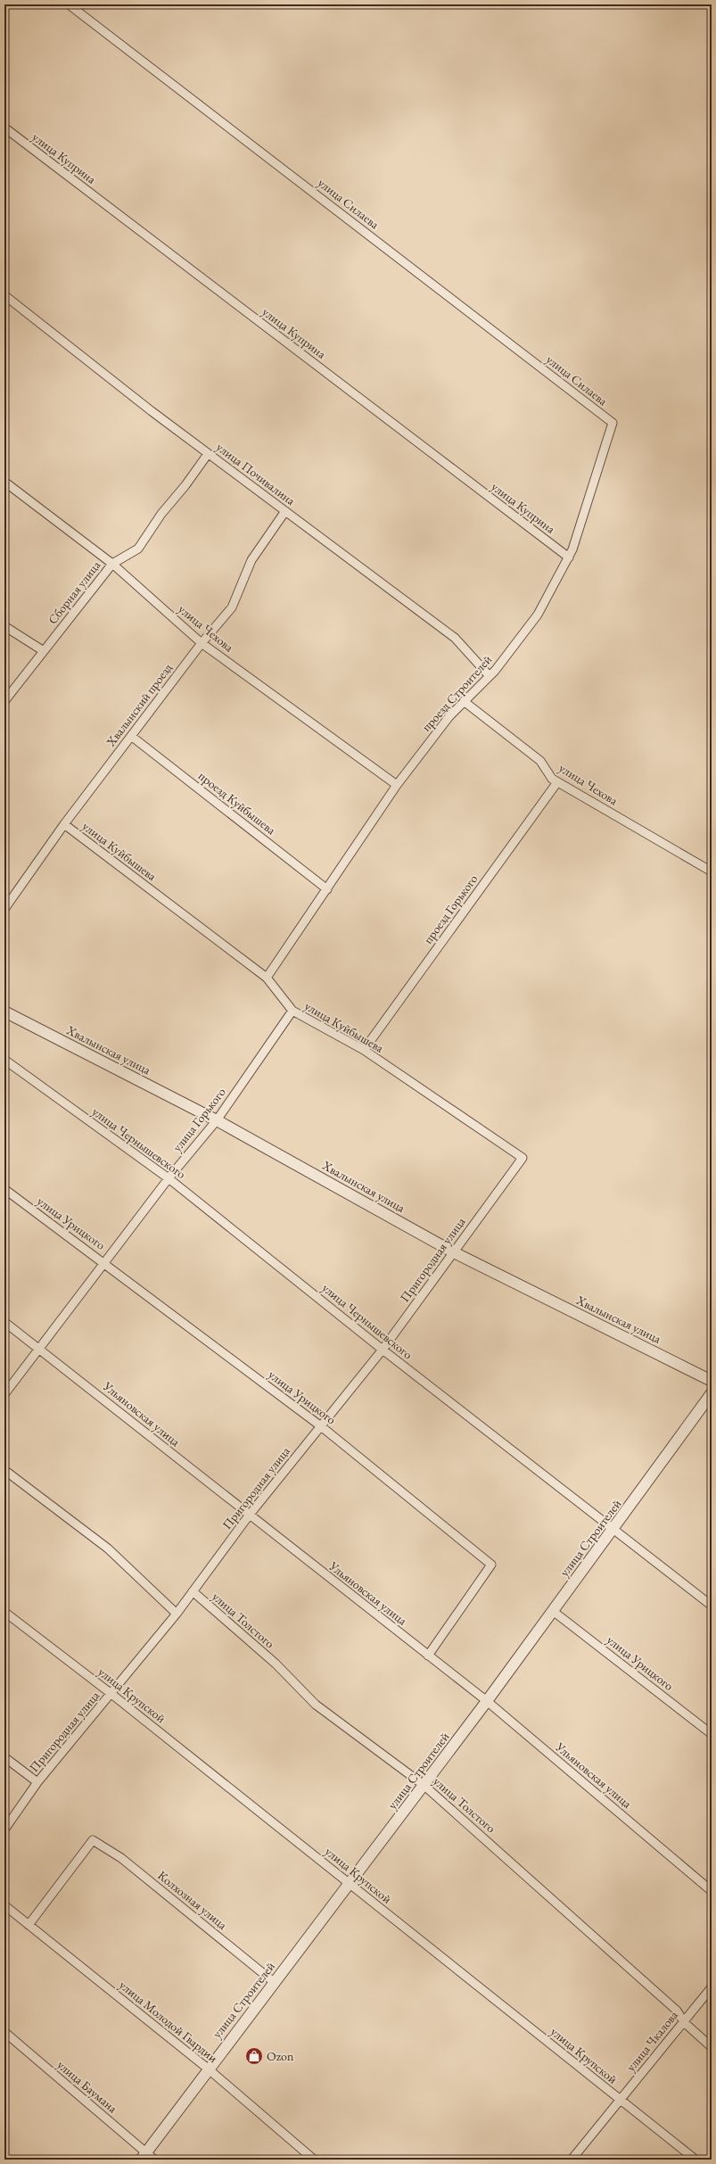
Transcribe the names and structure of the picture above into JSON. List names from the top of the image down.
{
  "streets": {
    "street": [
      "улица Куприна",
      "улица Силаева",
      "улица Почивалина",
      "Сборная улица",
      "улица Чехова",
      "проезд Строителей",
      "Хвалынский проезд",
      "проезд Куйбышева",
      "улица Куйбышева",
      "проезд Горького",
      "Хвалынская улица",
      "улица Горького",
      "улица Чернышевского",
      "улица Урицкого",
      "Пригородная улица",
      "Ульяновская улица",
      "улица Строителей",
      "улица Толстого",
      "улица Крупской",
      "Колхозная улица",
      "улица Молодой Гвардии",
      "улица Чкалова",
      "улица Баумана"
    ]
  },
  "crossings": [
    ["улица Куприна", "проезд Строителей"],
    ["улица Силаева", "проезд Строителей"],
    ["улица Почивалина", "Сборная улица"],
    ["улица Почивалина", "проезд Строителей"],
    ["улица Почивалина", "Хвалынский проезд"],
    ["Сборная улица", "улица Чехова"],
    ["улица Чехова", "проезд Строителей"],
    ["улица Чехова", "Хвалынский проезд"],
    ["улица Чехова", "проезд Горького"],
    ["проезд Строителей", "проезд Куйбышева"],
    ["проезд Строителей", "улица Куйбышева"],
    ["Хвалынский проезд", "проезд Куйбышева"],
    ["Хвалынский проезд", "улица Куйбышева"],
    ["улица Куйбышева", "проезд Горького"],
    ["улица Куйбышева", "улица Горького"],
    ["улица Куйбышева", "Пригородная улица"],
    ["Хвалынская улица", "улица Горького"],
    ["Хвалынская улица", "Пригородная улица"],
    ["улица Горького", "улица Чернышевского"],
    ["улица Горького", "улица Урицкого"],
    ["улица Горького", "Ульяновская улица"],
    ["улица Чернышевского", "Пригородная улица"],
    ["улица Чернышевского", "улица Строителей"],
    ["улица Урицкого", "Пригородная улица"],
    ["улица Урицкого", "Ульяновская улица"],
    ["улица Урицкого", "улица Строителей"],
    ["Пригородная улица", "Ульяновская улица"],
    ["Пригородная улица", "улица Толстого"],
    ["Пригородная улица", "улица Крупской"],
    ["Ульяновская улица", "улица Строителей"],
    ["улица Строителей", "улица Толстого"],
    ["улица Строителей", "улица Крупской"],
    ["улица Строителей", "Колхозная улица"],
    ["улица Строителей", "улица Молодой Гвардии"],
    ["улица Строителей", "улица Баумана"],
    ["улица Толстого", "улица Чкалова"],
    ["улица Крупской", "улица Чкалова"],
    ["Колхозная улица", "улица Молодой Гвардии"]
  ],
  "places": {
    "shop": ["Ozon"]
  }
}
